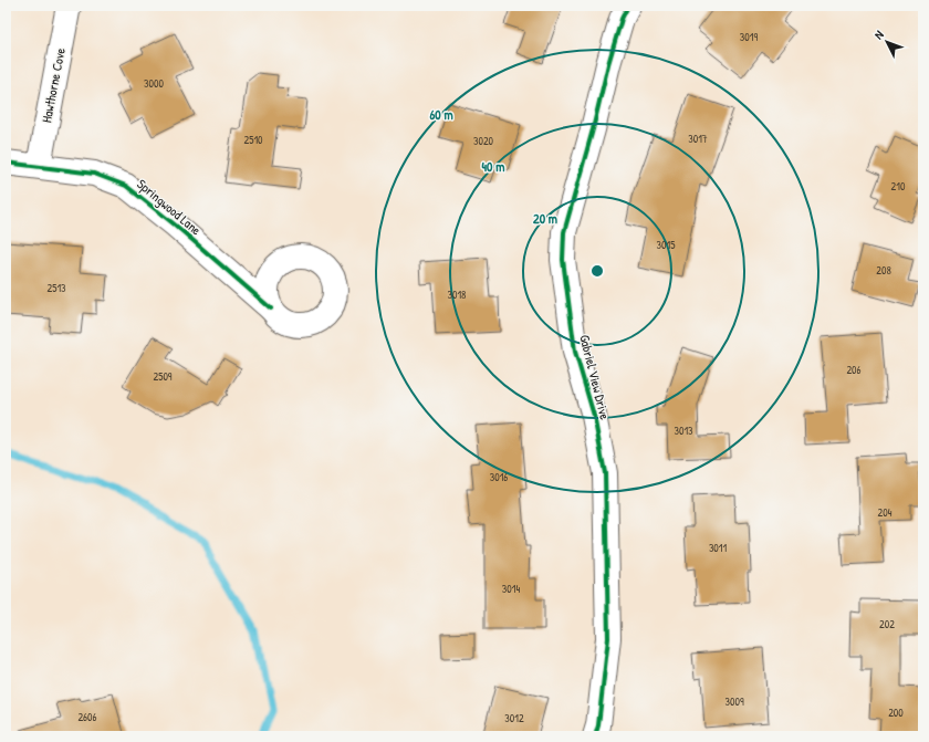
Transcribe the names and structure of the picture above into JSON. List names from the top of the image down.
{
  "streets": {
    "street": ["Hawthorne Cove", "Springwood Lane", "Gabriel View Drive"]
  },
  "crossings": [
    ["Hawthorne Cove", "Springwood Lane"]
  ],
  "house_numbers": [
    "3019",
    "3000",
    "3017",
    "2510",
    "3020",
    "210",
    "3015",
    "208",
    "2513",
    "3018",
    "206",
    "2509",
    "3013",
    "3016",
    "204",
    "3011",
    "3014",
    "202",
    "3009",
    "200",
    "2606",
    "3012"
  ],
  "north": "top left",
  "rings": ["60 m", "40 m", "20 m"]
}
